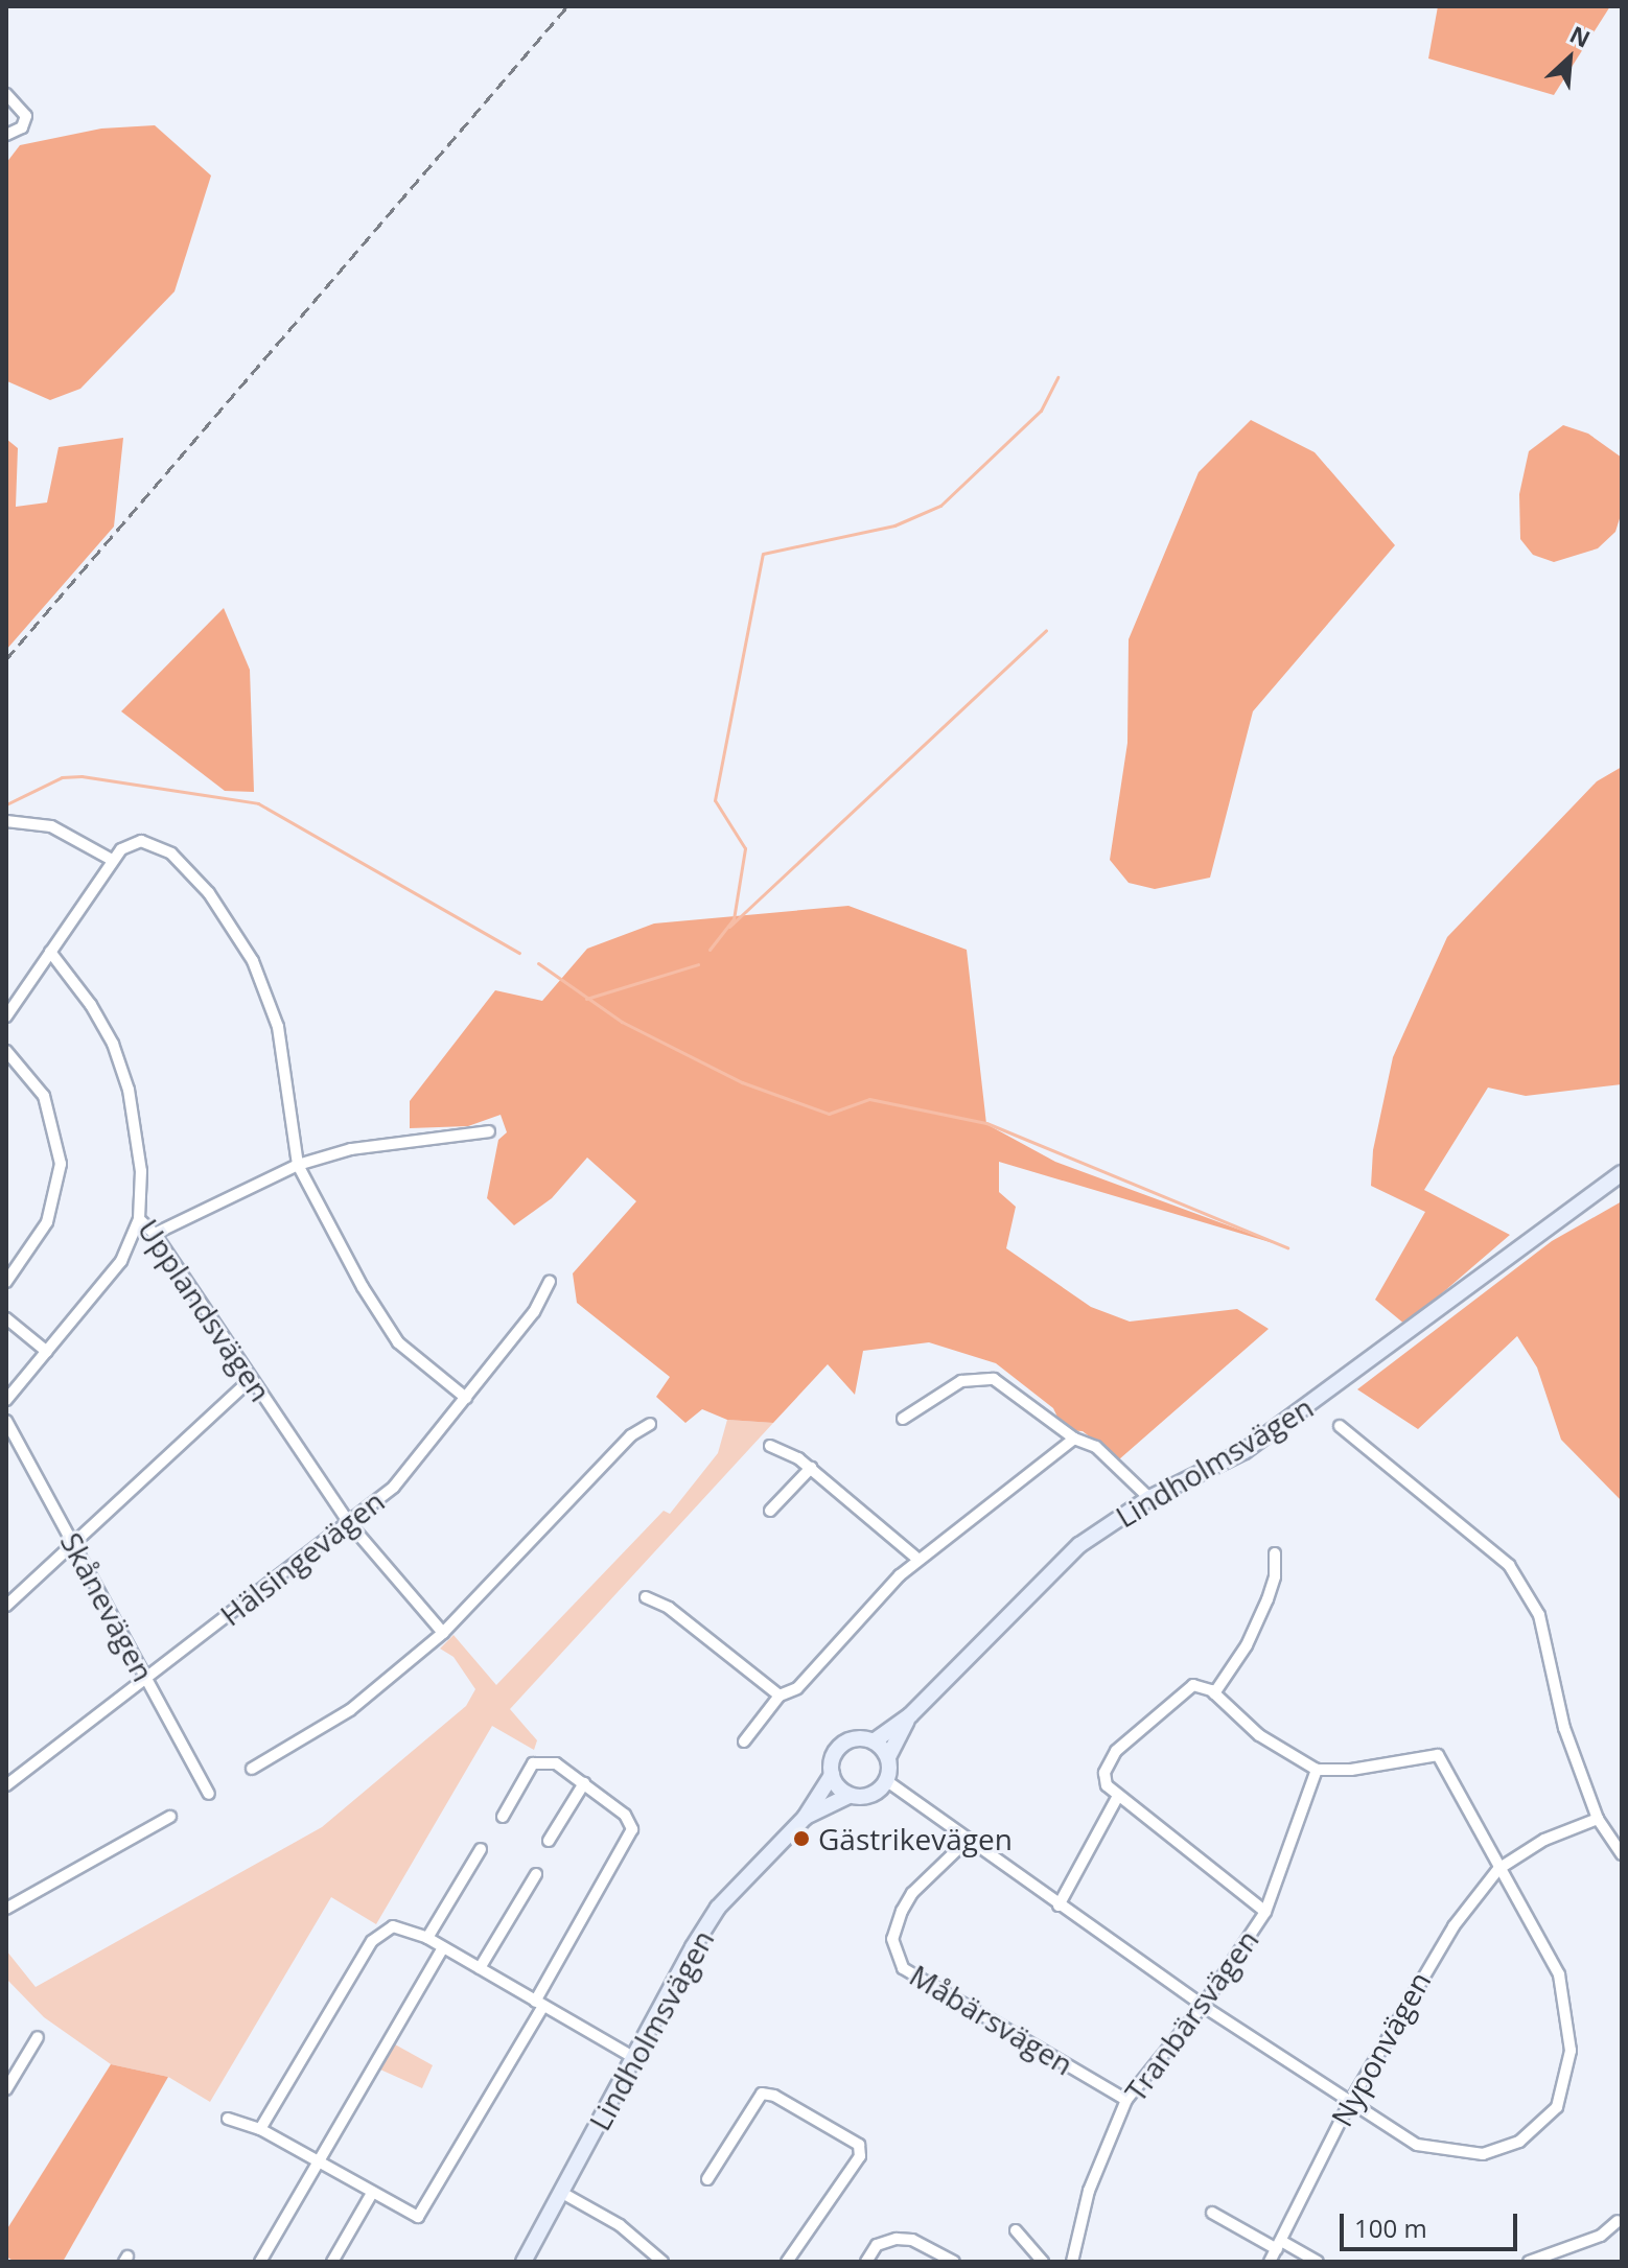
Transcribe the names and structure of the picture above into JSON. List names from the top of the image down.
{
  "streets": {
    "main road": ["Lindholmsvägen"],
    "street": [
      "Upplandsvägen",
      "Hälsingevägen",
      "Skånevägen",
      "Tranbärsvägen",
      "Måbärsvägen",
      "Nyponvägen"
    ]
  },
  "crossings": [
    ["Upplandsvägen", "Hälsingevägen"],
    ["Hälsingevägen", "Skånevägen"],
    ["Tranbärsvägen", "Måbärsvägen"]
  ],
  "places": ["Gästrikevägen"],
  "scale_bar": "100 m",
  "north": "top right"
}
